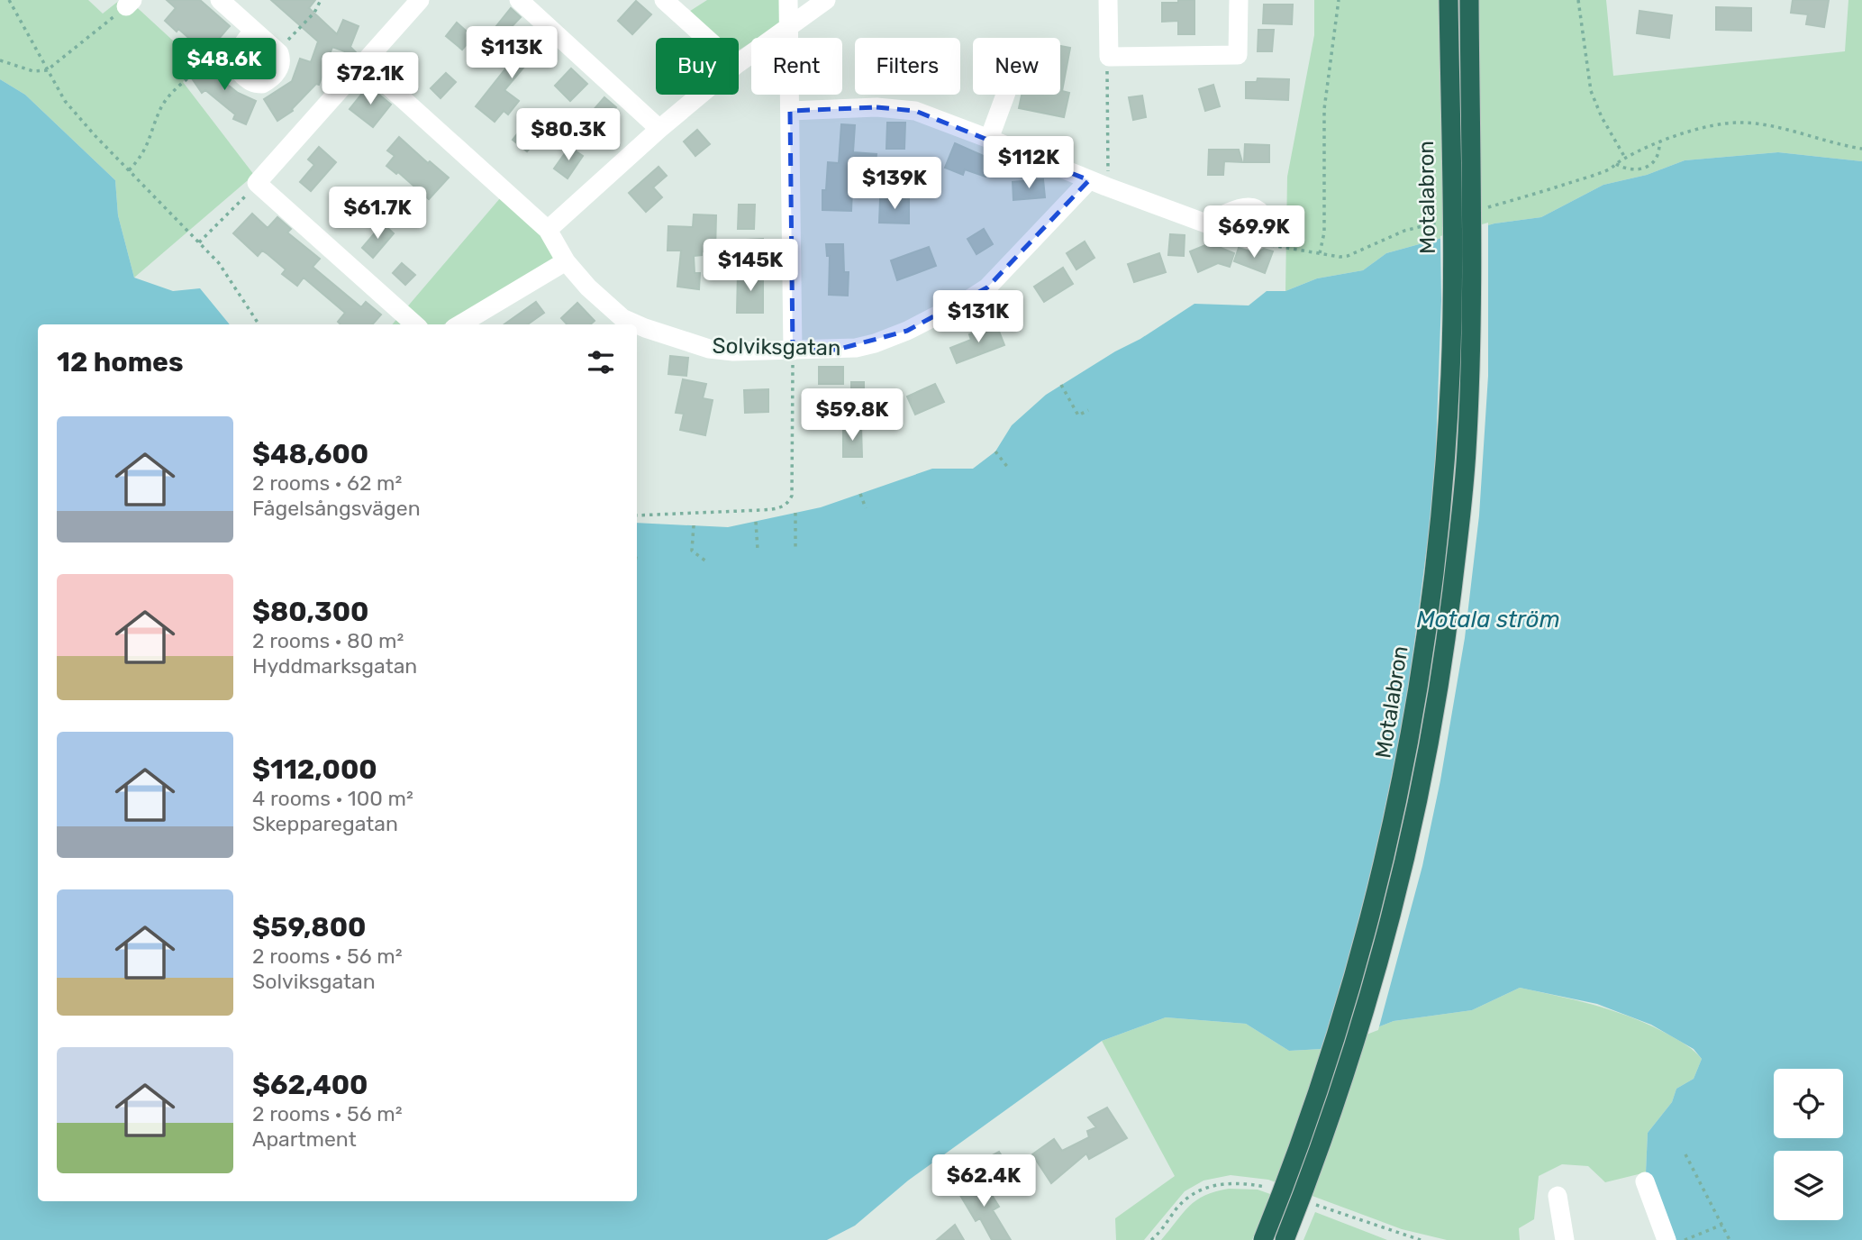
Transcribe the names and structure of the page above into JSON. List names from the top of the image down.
{
  "streets": {
    "highway": ["Motalabron"],
    "street": ["Solviksgatan"]
  },
  "water": ["Motala ström"],
  "page": {
    "price": [
      "$113K",
      "$48.6K",
      "$72.1K",
      "$80.3K",
      "$112K",
      "$139K",
      "$61.7K",
      "$69.9K",
      "$145K",
      "$131K",
      "$59.8K",
      "$62.4K"
    ],
    "chip": [
      "Buy",
      "Rent",
      "Filters",
      "New"
    ],
    "heading": "12 homes",
    "list": [
      {
        "name": "$48,600",
        "note": "2 rooms · 62 m² · Fågelsångsvägen"
      },
      {
        "name": "$80,300",
        "note": "2 rooms · 80 m² · Hyddmarksgatan"
      },
      {
        "name": "$112,000",
        "note": "4 rooms · 100 m² · Skepparegatan"
      },
      {
        "name": "$59,800",
        "note": "2 rooms · 56 m² · Solviksgatan"
      },
      {
        "name": "$62,400",
        "note": "2 rooms · 56 m² · Apartment"
      }
    ]
  }
}
